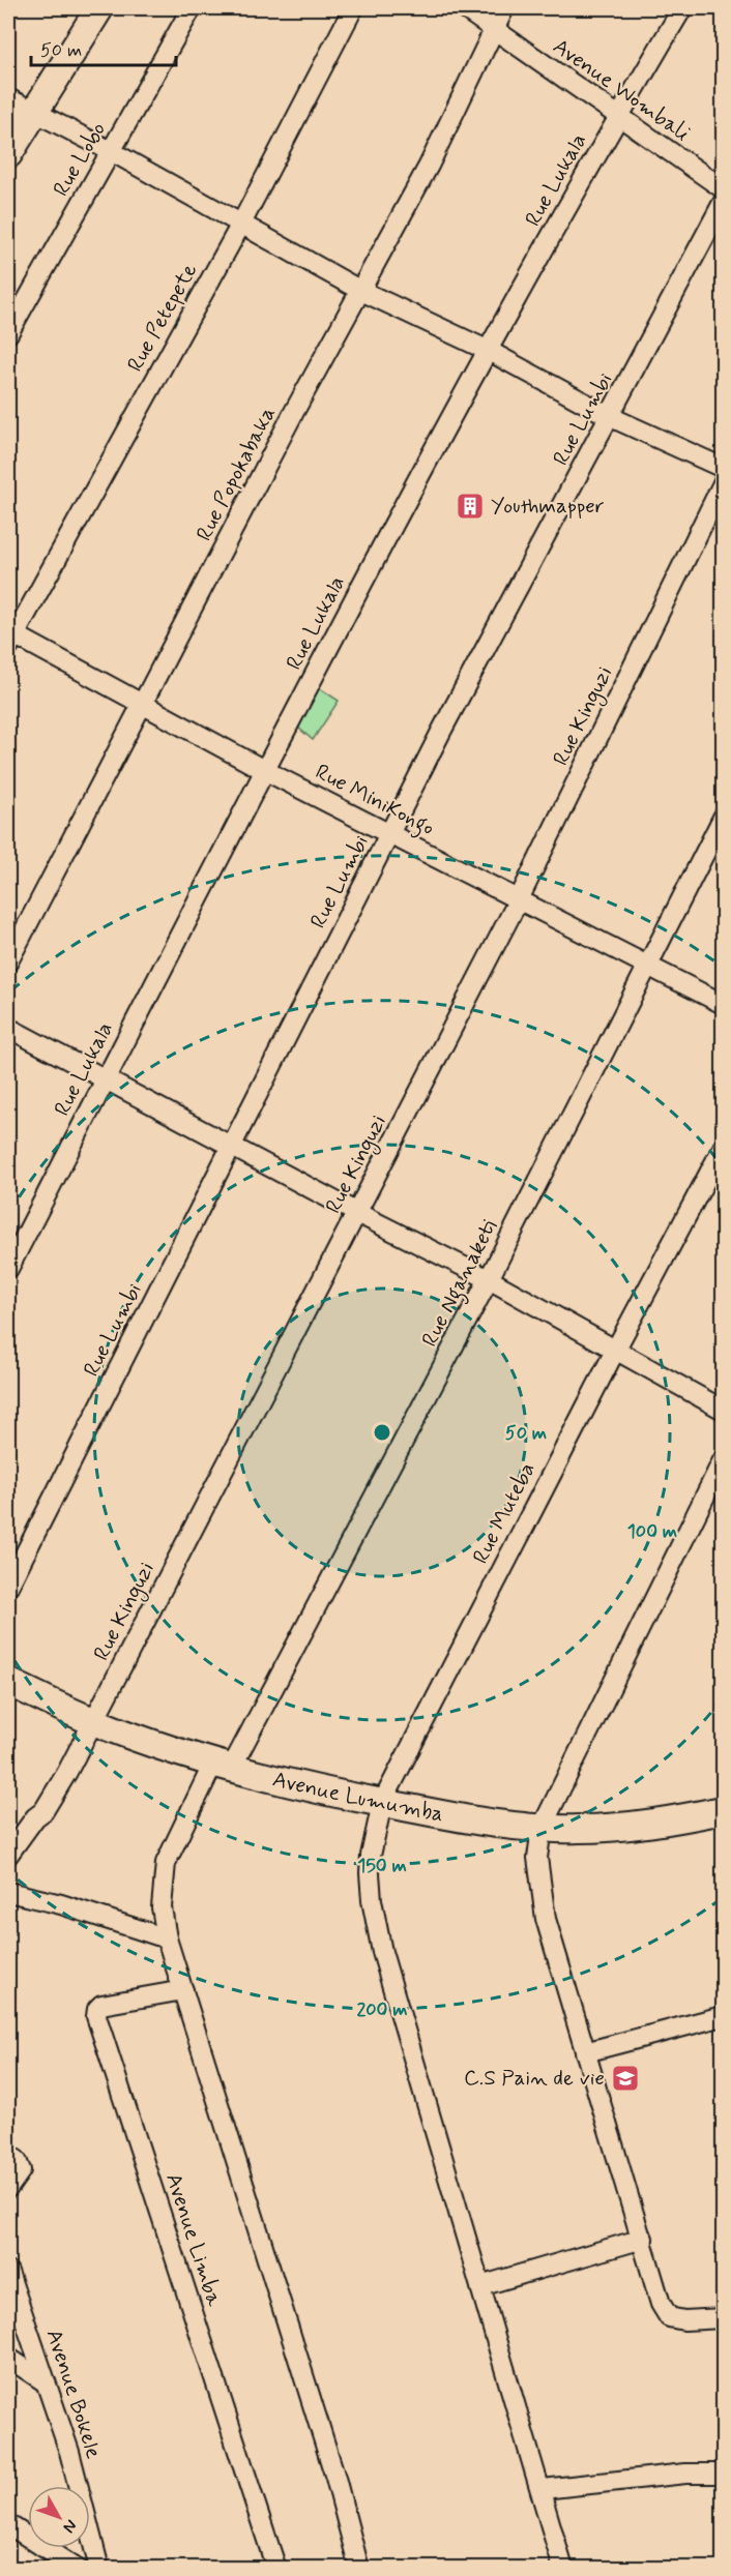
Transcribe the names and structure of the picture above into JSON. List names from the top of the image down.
{
  "streets": {
    "street": [
      "Avenue Wombali",
      "Rue Lobo",
      "Rue Lukala",
      "Rue Petepete",
      "Rue Lumbi",
      "Rue Popokabaka",
      "Rue Kinguzi",
      "Rue MiniKongo",
      "Rue Nganaketi",
      "Rue Muteba",
      "Avenue Lumumba",
      "Avenue Limba",
      "Avenue Bokele"
    ]
  },
  "crossings": [
    ["Avenue Wombali", "Rue Lukala"],
    ["Avenue Wombali", "Rue Popokabaka"],
    ["Rue Lukala", "Rue MiniKongo"],
    ["Rue Petepete", "Rue MiniKongo"],
    ["Rue Lumbi", "Rue MiniKongo"],
    ["Rue Popokabaka", "Rue MiniKongo"],
    ["Rue Kinguzi", "Rue MiniKongo"],
    ["Rue Kinguzi", "Avenue Lumumba"],
    ["Rue MiniKongo", "Rue Nganaketi"],
    ["Rue Nganaketi", "Avenue Lumumba"],
    ["Rue Muteba", "Avenue Lumumba"]
  ],
  "places": {
    "building": ["Youthmapper"],
    "school or university": ["C.S Pain de vie"]
  },
  "scale_bar": "50 m",
  "north": "bottom right",
  "rings": [
    "50 m",
    "100 m",
    "150 m",
    "200 m"
  ]
}
